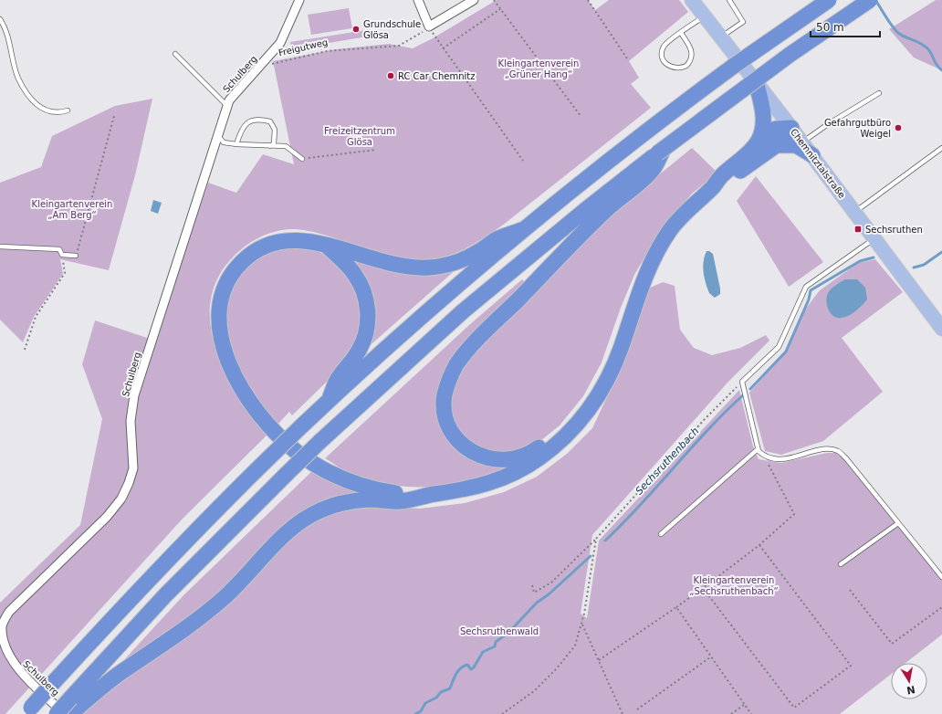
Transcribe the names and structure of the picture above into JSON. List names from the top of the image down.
{
  "streets": {
    "main road": ["Chemnitztalstraße"],
    "street": ["Schulberg"],
    "path": ["Freigutweg"]
  },
  "crossings": [
    ["Freigutweg", "Schulberg"]
  ],
  "water": ["Sechsruthenbach"],
  "parks": [
    "Kleingartenverein „Grüner Hang“",
    "Freizeitzentrum Glösa",
    "Kleingartenverein „Am Berg“",
    "Kleingartenverein „Sechsruthenbach“",
    "Sechsruthenwald"
  ],
  "places": {
    "other": ["Grundschule Glösa", "RC Car Chemnitz", "Gefahrgutbüro Weigel"],
    "transit": ["Sechsruthen"]
  },
  "scale_bar": "50 m",
  "north": "bottom"
}
